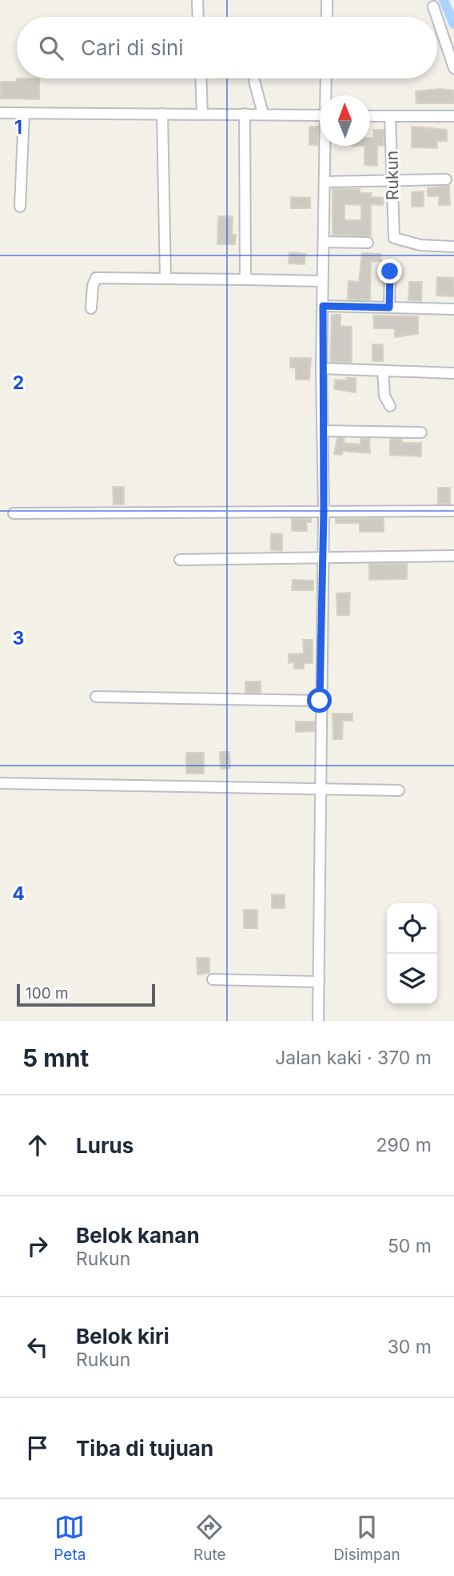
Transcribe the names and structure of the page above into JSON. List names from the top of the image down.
{
  "streets": {
    "street": ["Rukun"]
  },
  "scale_bar": "100 m",
  "north": "top",
  "page": {
    "search": "Cari di sini",
    "scale": "100 m",
    "heading": ["5 mnt", "Jalan kaki · 370 m"],
    "list": [
      ["Lurus", "290 m"],
      ["Belok kanan", "Rukun", "50 m"],
      ["Belok kiri", "Rukun", "30 m"],
      "Tiba di tujuan"
    ],
    "nav": ["Peta", "Rute", "Disimpan"]
  },
  "grid": {
    "rows": [
      "1",
      "2",
      "3",
      "4"
    ]
  }
}
